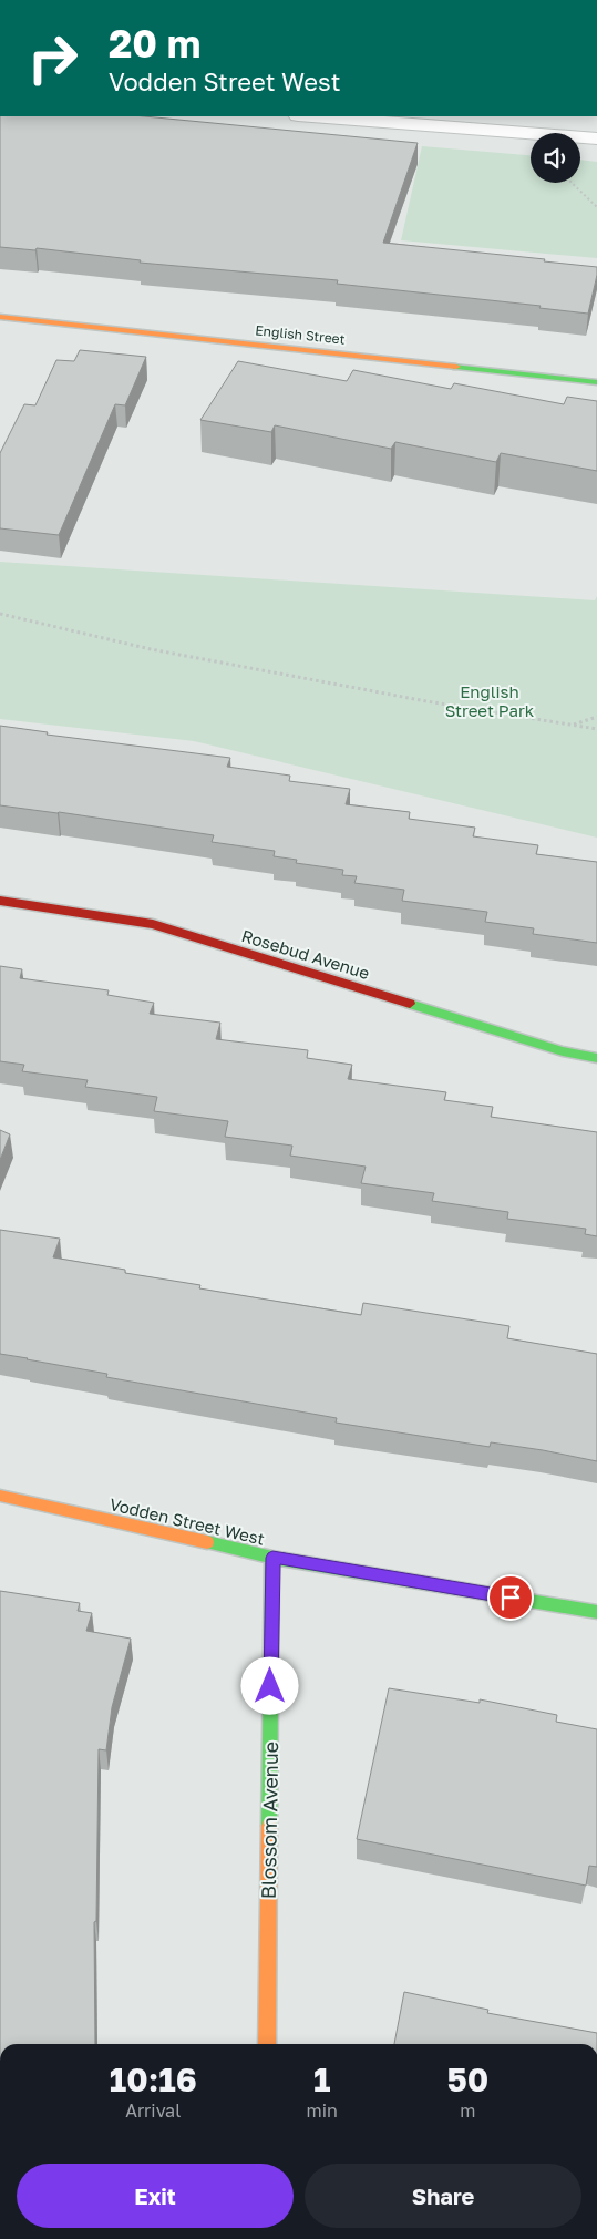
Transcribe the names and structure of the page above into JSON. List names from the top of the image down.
{
  "streets": {
    "street": [
      "English Street",
      "Rosebud Avenue",
      "Vodden Street West",
      "Blossom Avenue"
    ]
  },
  "crossings": [
    ["Vodden Street West", "Blossom Avenue"]
  ],
  "parks": ["English Street Park"],
  "page": {
    "turn": ["20 m", "Vodden Street West"],
    "eta": [
      "10:16",
      "Arrival",
      "1",
      "min",
      "50",
      "m"
    ],
    "buttons": ["Exit", "Share"]
  }
}
